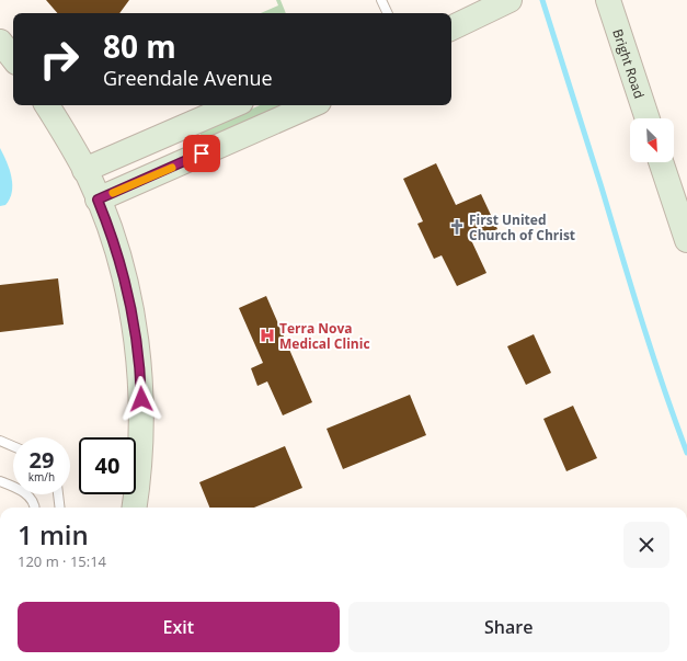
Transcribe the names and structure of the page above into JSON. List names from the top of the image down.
{
  "streets": {
    "street": ["Bright Road"]
  },
  "places": {
    "church": ["First United Church of Christ"],
    "hospital": ["Terra Nova Medical Clinic"]
  },
  "north": "bottom right",
  "page": {
    "turn": ["80 m", "Greendale Avenue"],
    "speed": "29 km/h",
    "limit": "40",
    "heading": ["1 min", "120 m · 15:14"],
    "buttons": ["Exit", "Share"]
  }
}
